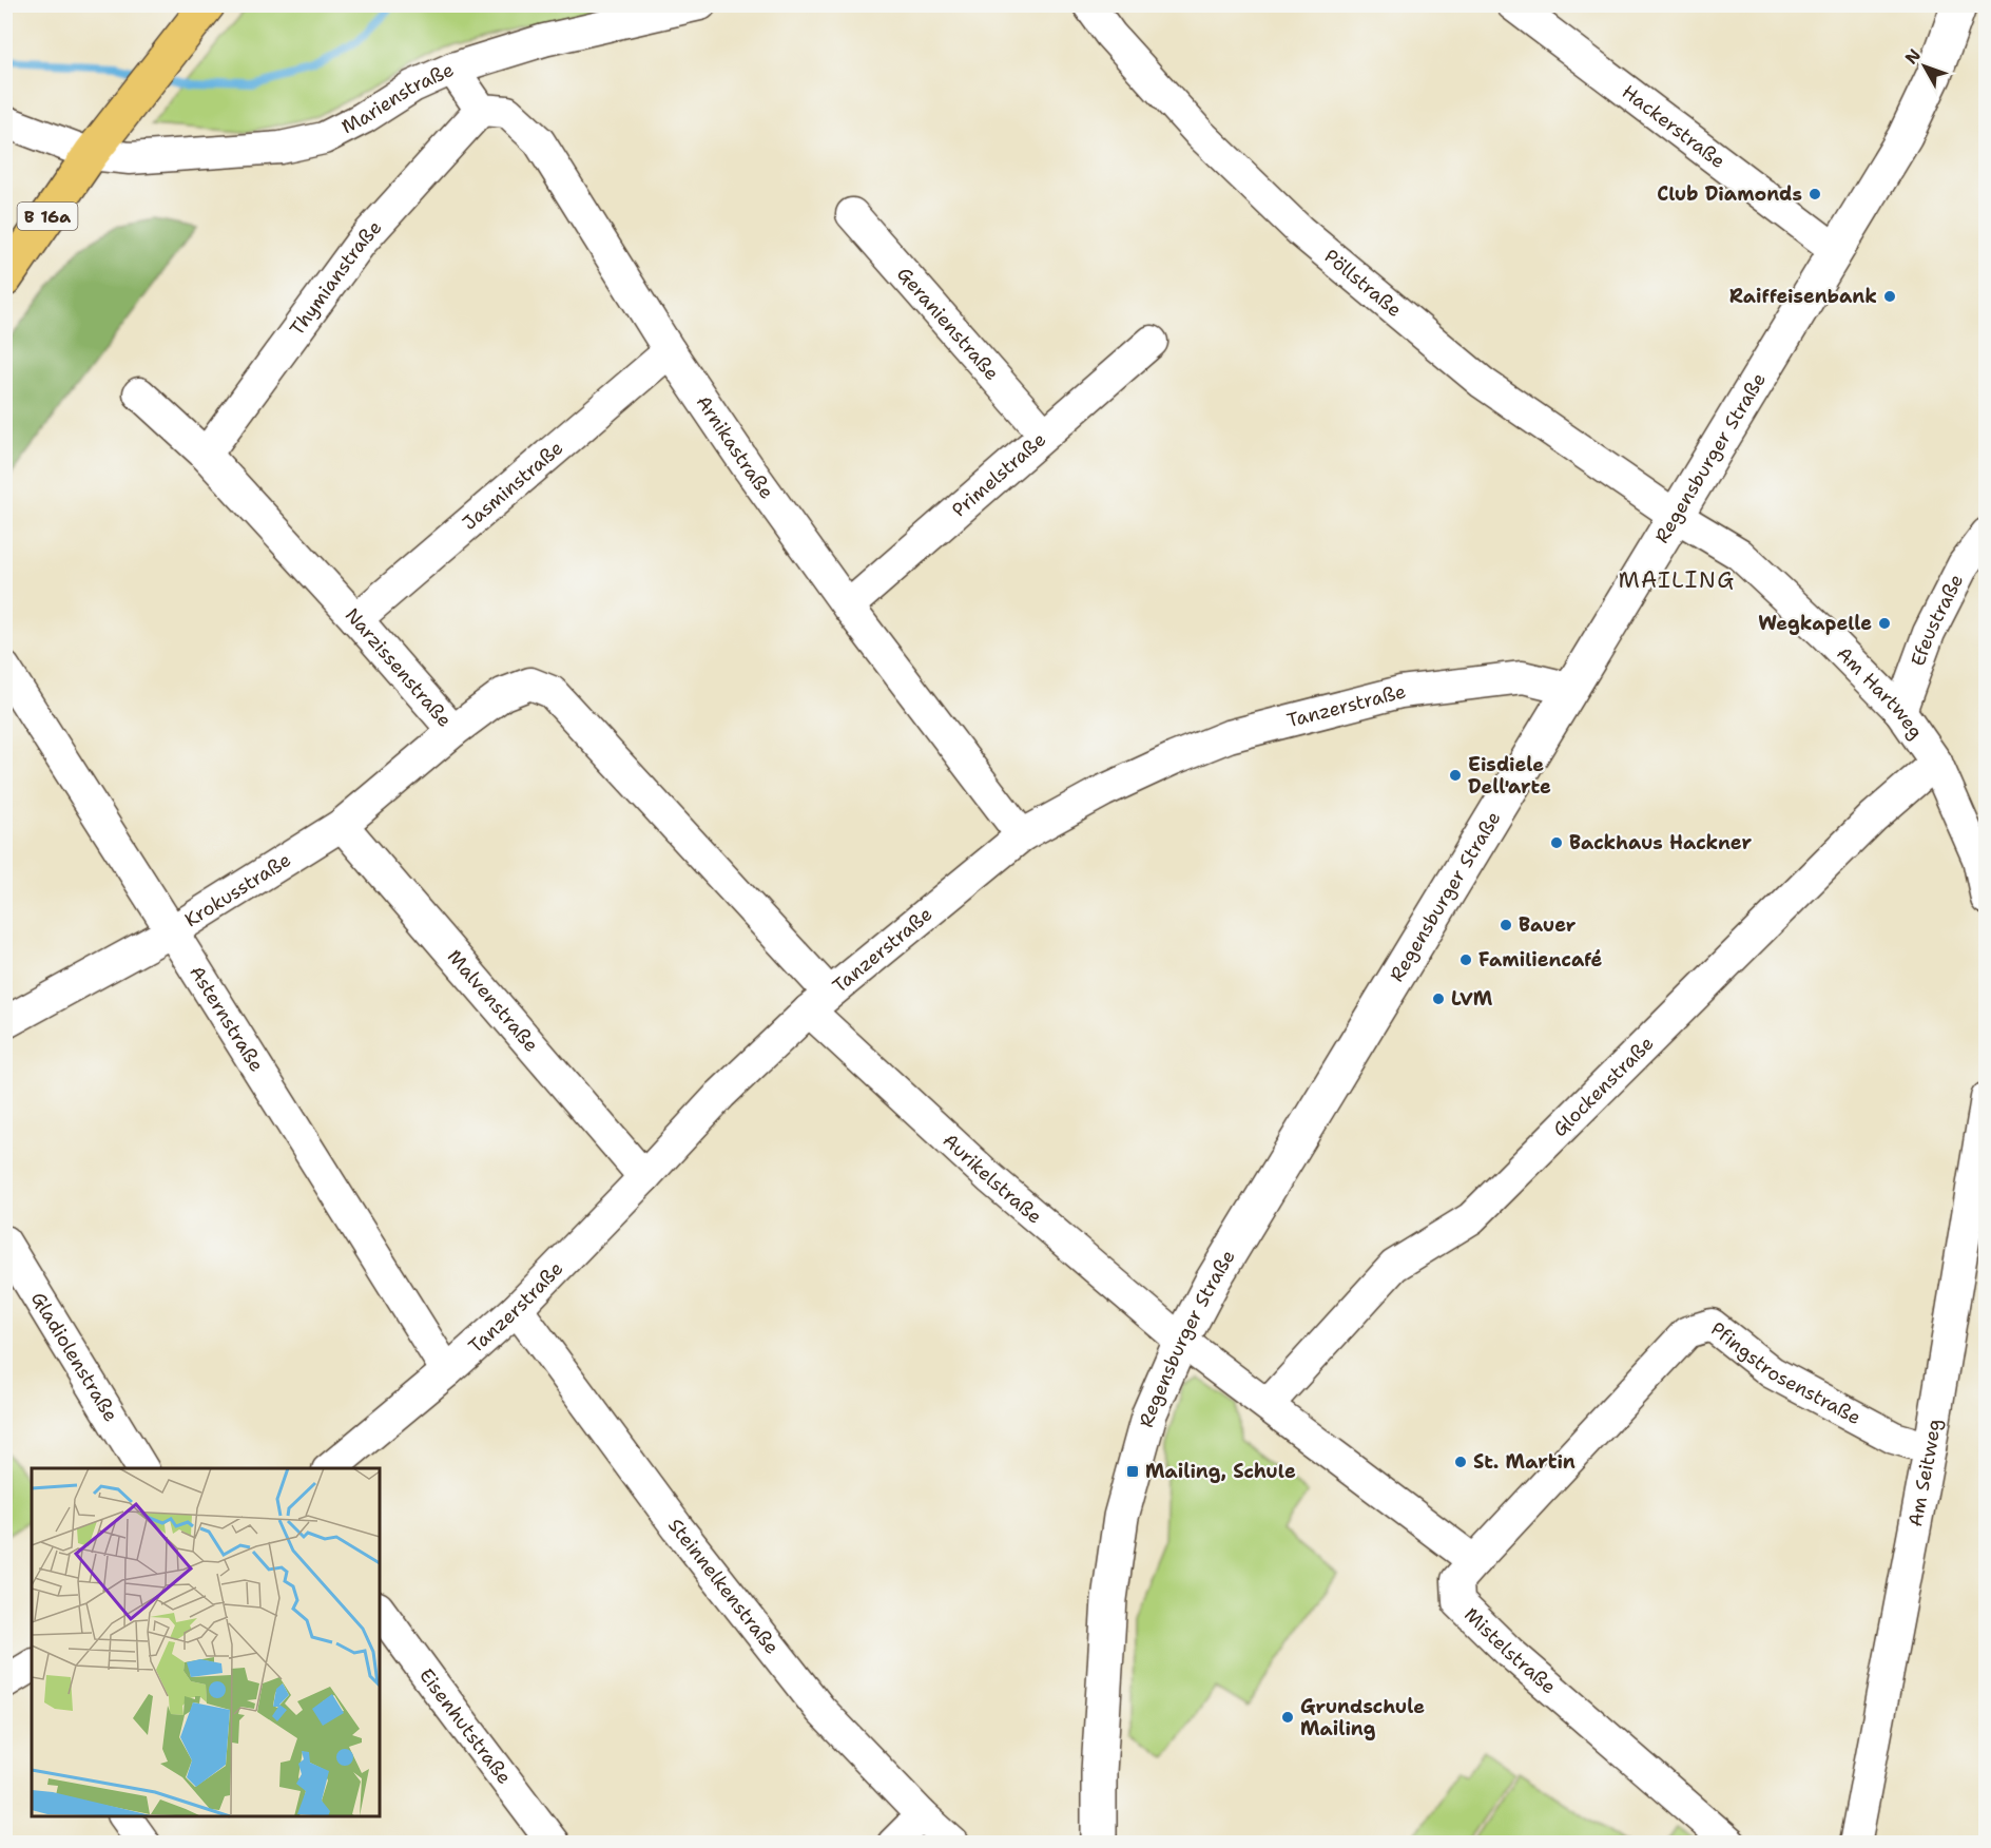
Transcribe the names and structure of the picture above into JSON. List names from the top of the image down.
{
  "streets": {
    "main road": ["B 16a"],
    "street": [
      "Marienstraße",
      "Hackerstraße",
      "Thymianstraße",
      "Pöllstraße",
      "Geranienstraße",
      "Arnikastraße",
      "Regensburger Straße",
      "Primelstraße",
      "Jasminstraße",
      "Efeustraße",
      "Narzissenstraße",
      "Am Hartweg",
      "Tanzerstraße",
      "Krokusstraße",
      "Malvenstraße",
      "Asternstraße",
      "Glockenstraße",
      "Aurikelstraße",
      "Gladiolenstraße",
      "Pfingstrosenstraße",
      "Am Seitweg",
      "Steinnelkenstraße",
      "Mistelstraße",
      "Eisenhutstraße"
    ]
  },
  "crossings": [
    ["Marienstraße", "B 16a"],
    ["Hackerstraße", "Regensburger Straße"],
    ["Thymianstraße", "Arnikastraße"],
    ["Thymianstraße", "Narzissenstraße"],
    ["Pöllstraße", "Regensburger Straße"],
    ["Pöllstraße", "Am Hartweg"],
    ["Geranienstraße", "Primelstraße"],
    ["Arnikastraße", "Primelstraße"],
    ["Arnikastraße", "Jasminstraße"],
    ["Arnikastraße", "Tanzerstraße"],
    ["Regensburger Straße", "Am Hartweg"],
    ["Regensburger Straße", "Tanzerstraße"],
    ["Regensburger Straße", "Aurikelstraße"],
    ["Jasminstraße", "Narzissenstraße"],
    ["Efeustraße", "Am Hartweg"],
    ["Narzissenstraße", "Tanzerstraße"],
    ["Narzissenstraße", "Krokusstraße"],
    ["Narzissenstraße", "Aurikelstraße"],
    ["Am Hartweg", "Glockenstraße"],
    ["Tanzerstraße", "Malvenstraße"],
    ["Tanzerstraße", "Asternstraße"],
    ["Tanzerstraße", "Aurikelstraße"],
    ["Tanzerstraße", "Steinnelkenstraße"],
    ["Krokusstraße", "Malvenstraße"],
    ["Krokusstraße", "Asternstraße"],
    ["Pfingstrosenstraße", "Am Seitweg"],
    ["Pfingstrosenstraße", "Mistelstraße"]
  ],
  "districts": ["MAILING"],
  "places": {
    "other": [
      "Club Diamonds",
      "Raiffeisenbank",
      "Wegkapelle",
      "Eisdiele Dell'arte",
      "Backhaus Hackner",
      "Bauer",
      "Familiencafé",
      "LVM",
      "St. Martin",
      "Grundschule Mailing"
    ],
    "transit": ["Mailing, Schule"]
  },
  "north": "top left"
}
